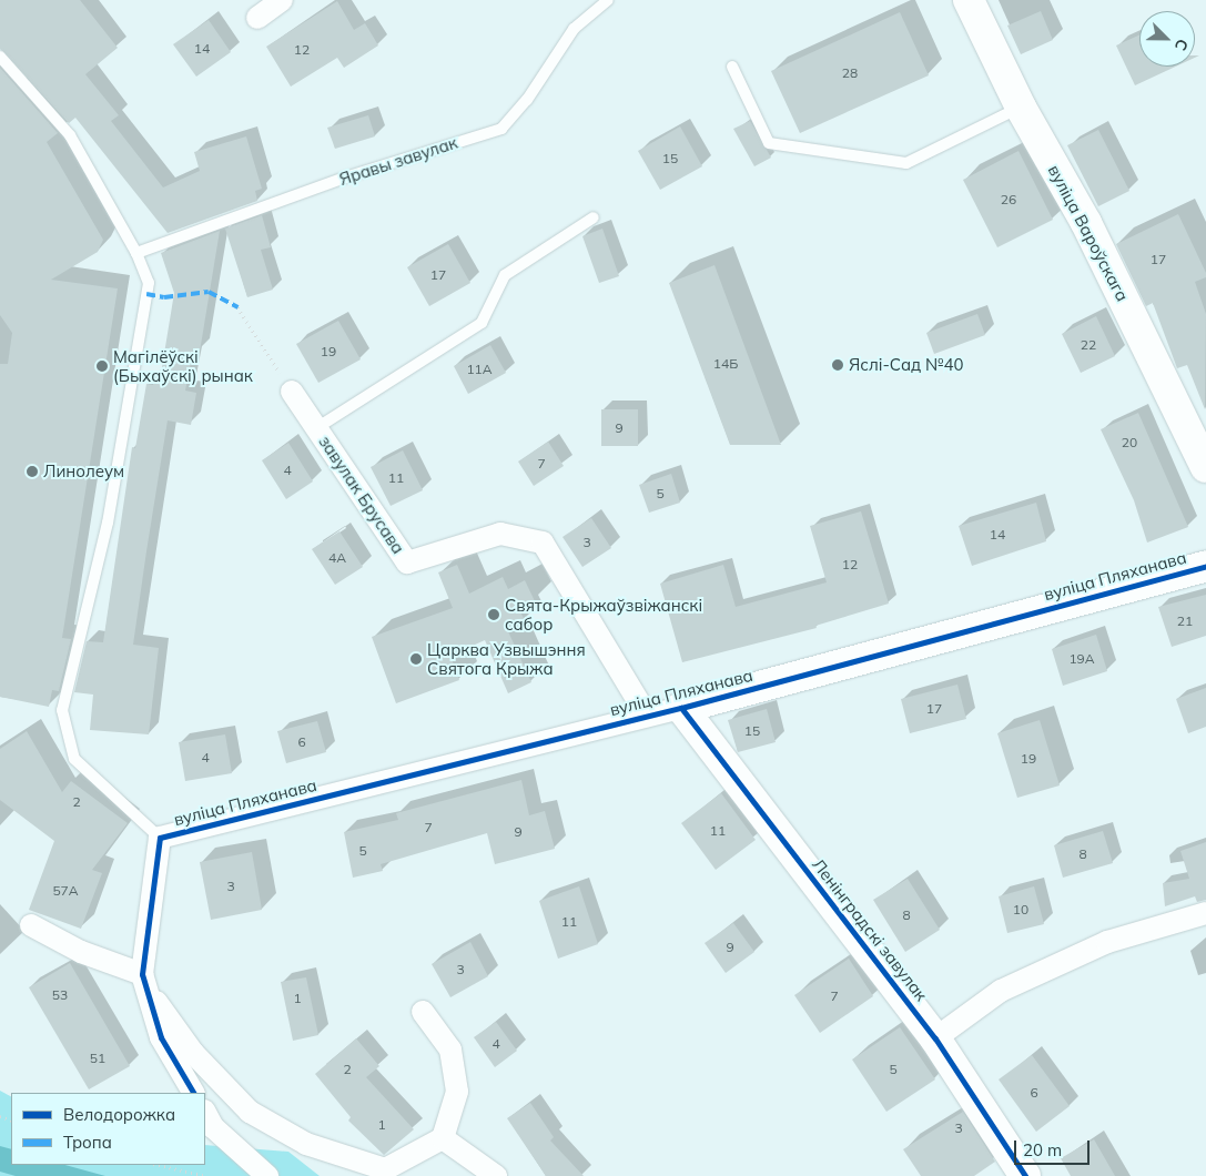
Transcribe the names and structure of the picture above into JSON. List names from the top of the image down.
{
  "streets": {
    "street": [
      "вуліца Вароўскага",
      "завулак Брусава",
      "вуліца Пляханава",
      "Ленінградскі завулак"
    ],
    "lane": ["Яравы завулак"]
  },
  "crossings": [
    ["завулак Брусава", "вуліца Пляханава"],
    ["вуліца Пляханава", "Ленінградскі завулак"]
  ],
  "places": [
    "Яслі-Сад №40",
    "Магілёўскі (Быхаўскі) рынак",
    "Линолеум",
    "Свята-Крыжаўзвіжанскі сабор",
    "Царква Узвышэння Святога Крыжа"
  ],
  "house_numbers": [
    "14",
    "12",
    "28",
    "15",
    "26",
    "17",
    "17",
    "22",
    "19",
    "14Б",
    "11А",
    "9",
    "20",
    "7",
    "4",
    "11",
    "5",
    "14",
    "3",
    "4А",
    "12",
    "21",
    "19А",
    "17",
    "15",
    "6",
    "4",
    "19",
    "2",
    "7",
    "11",
    "9",
    "5",
    "8",
    "3",
    "57А",
    "10",
    "8",
    "11",
    "9",
    "3",
    "53",
    "7",
    "1",
    "4",
    "51",
    "2",
    "5",
    "6",
    "1",
    "3"
  ],
  "legend": ["Велодорожка", "Тропа"],
  "scale_bar": "20 m",
  "north": "bottom right"
}
